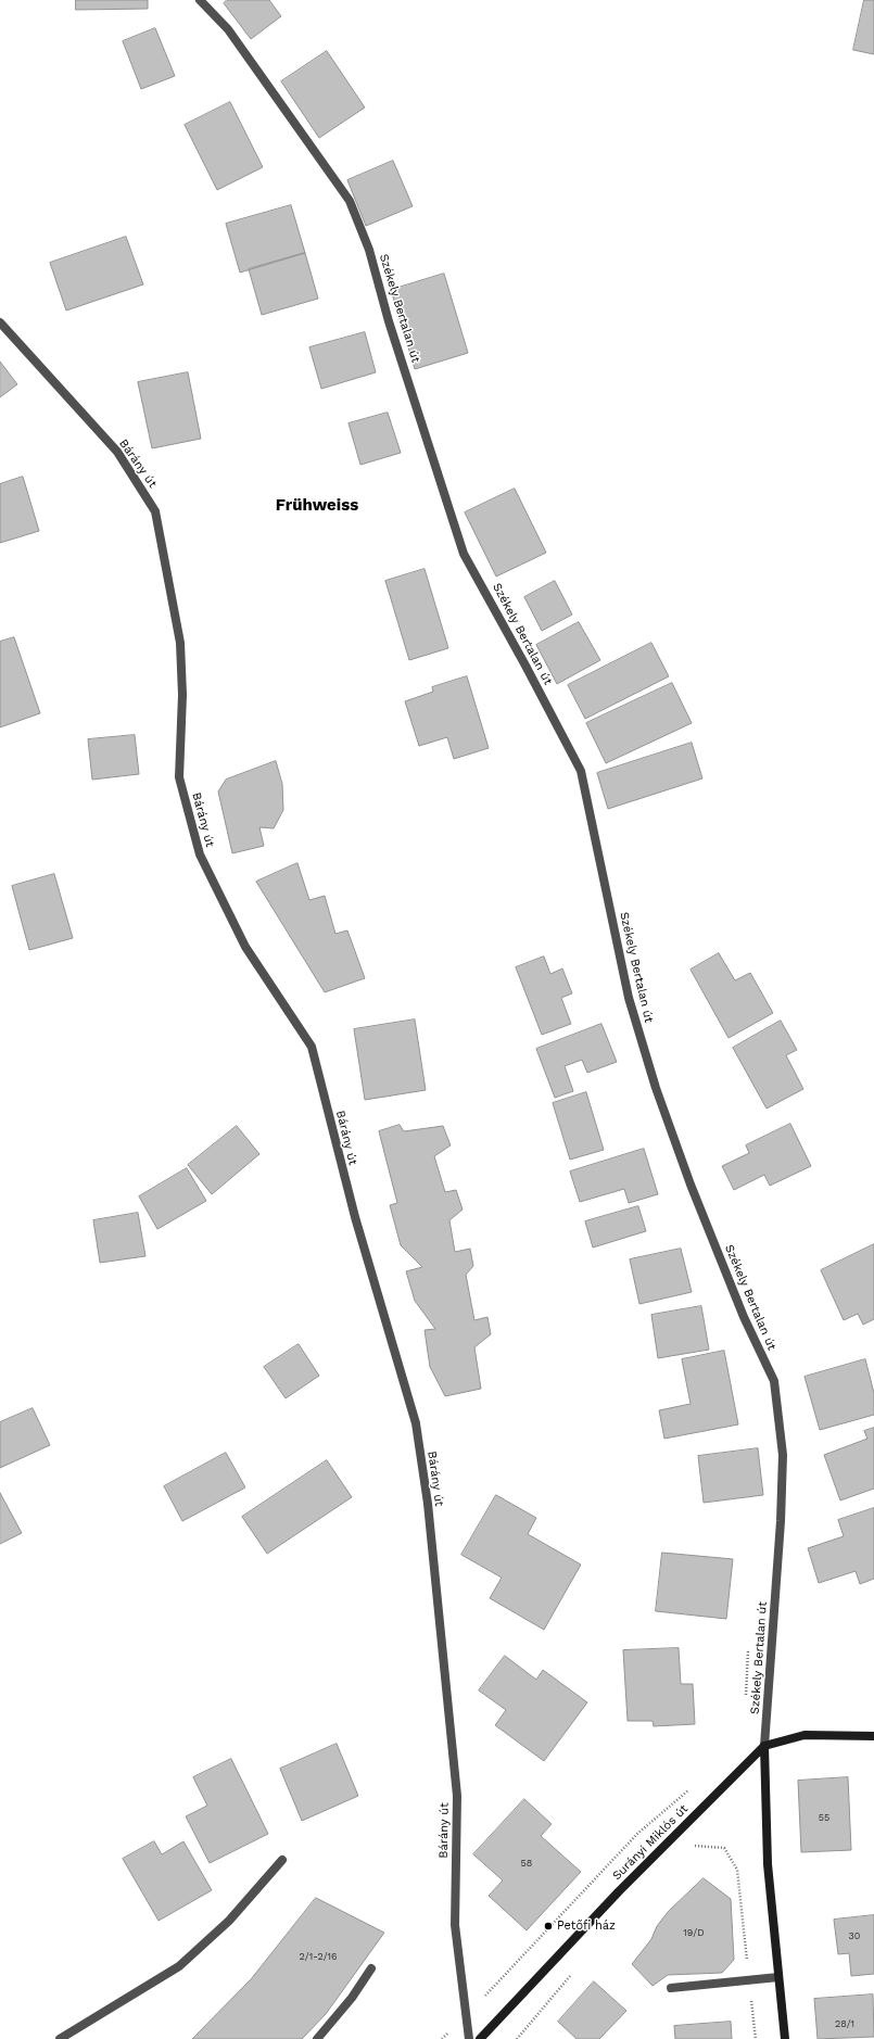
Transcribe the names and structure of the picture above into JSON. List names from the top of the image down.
{
  "streets": {
    "street": ["Székely Bertalan út", "Bárány út", "Surányi Miklós út"]
  },
  "crossings": [
    ["Székely Bertalan út", "Surányi Miklós út"]
  ],
  "districts": ["Frühweiss"],
  "places": ["Petőfi ház"],
  "house_numbers": [
    "55",
    "58",
    "19/D",
    "30",
    "2/1-2/16",
    "28/1"
  ]
}
